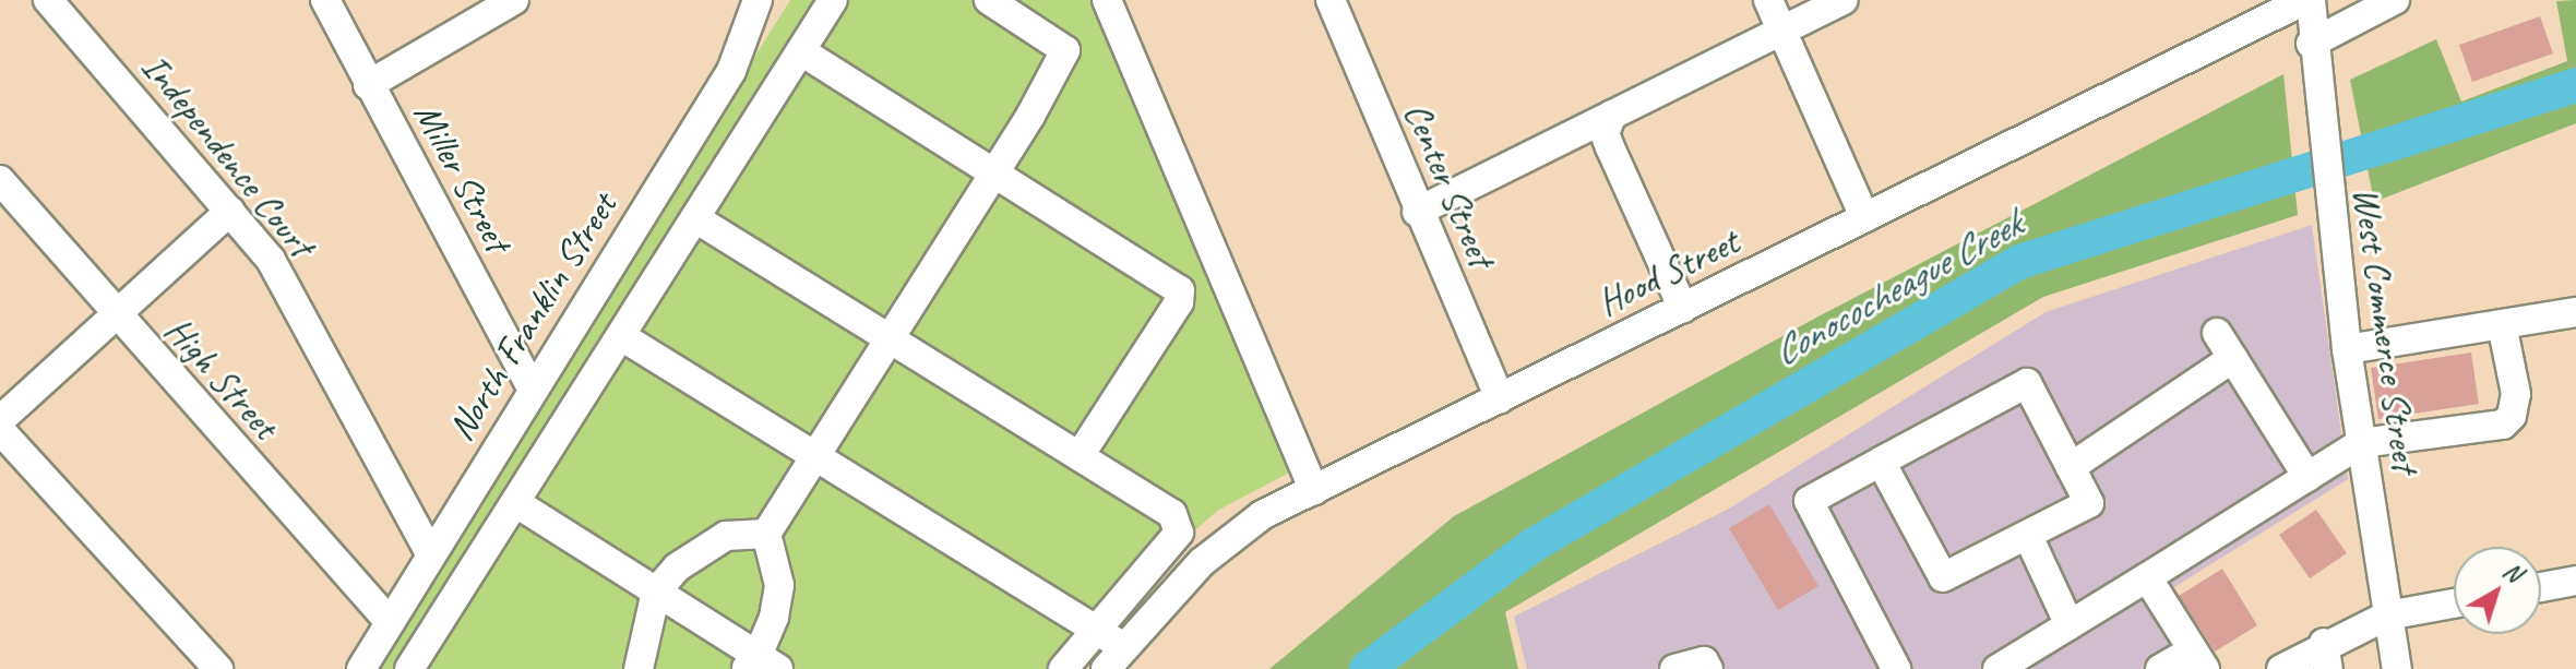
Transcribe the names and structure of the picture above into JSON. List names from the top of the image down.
{
  "streets": {
    "street": [
      "Independence Court",
      "Miller Street",
      "Center Street",
      "Hood Street",
      "North Franklin Street",
      "West Commerce Street",
      "High Street"
    ]
  },
  "crossings": [
    ["Independence Court", "North Franklin Street"],
    ["Miller Street", "North Franklin Street"],
    ["Center Street", "Hood Street"],
    ["Hood Street", "West Commerce Street"],
    ["North Franklin Street", "High Street"]
  ],
  "water": ["Conococheague Creek"],
  "north": "top right"
}
